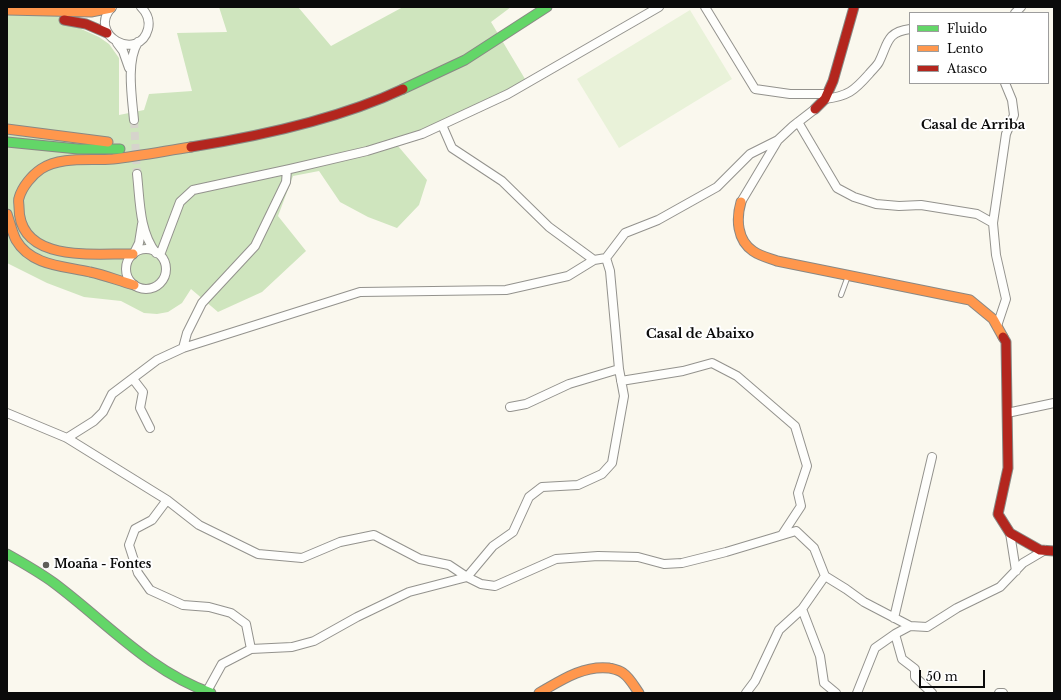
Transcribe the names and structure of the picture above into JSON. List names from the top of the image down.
{
  "districts": ["Casal de Arriba", "Casal de Abaixo"],
  "places": ["Moaña - Fontes"],
  "legend": ["Fluido", "Lento", "Atasco"],
  "scale_bar": "50 m"
}
